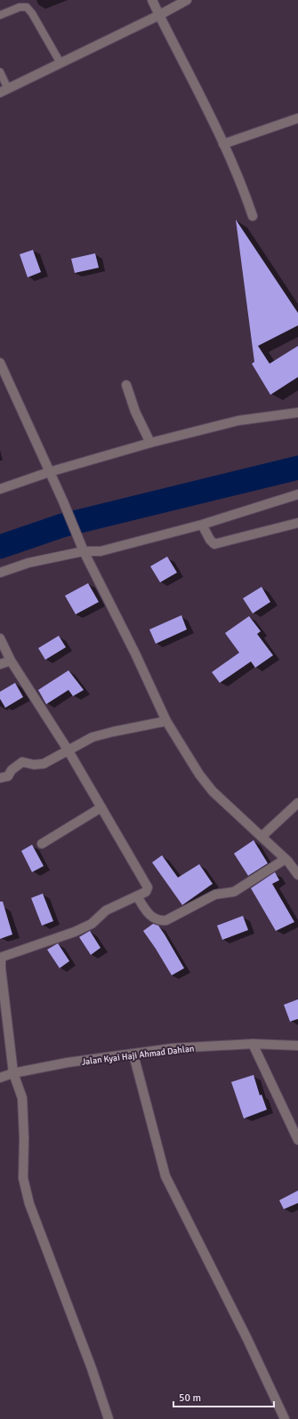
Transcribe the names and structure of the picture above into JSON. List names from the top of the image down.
{
  "streets": {
    "street": ["Jalan Kyai Haji Ahmad Dahlan"]
  },
  "scale_bar": "50 m"
}
